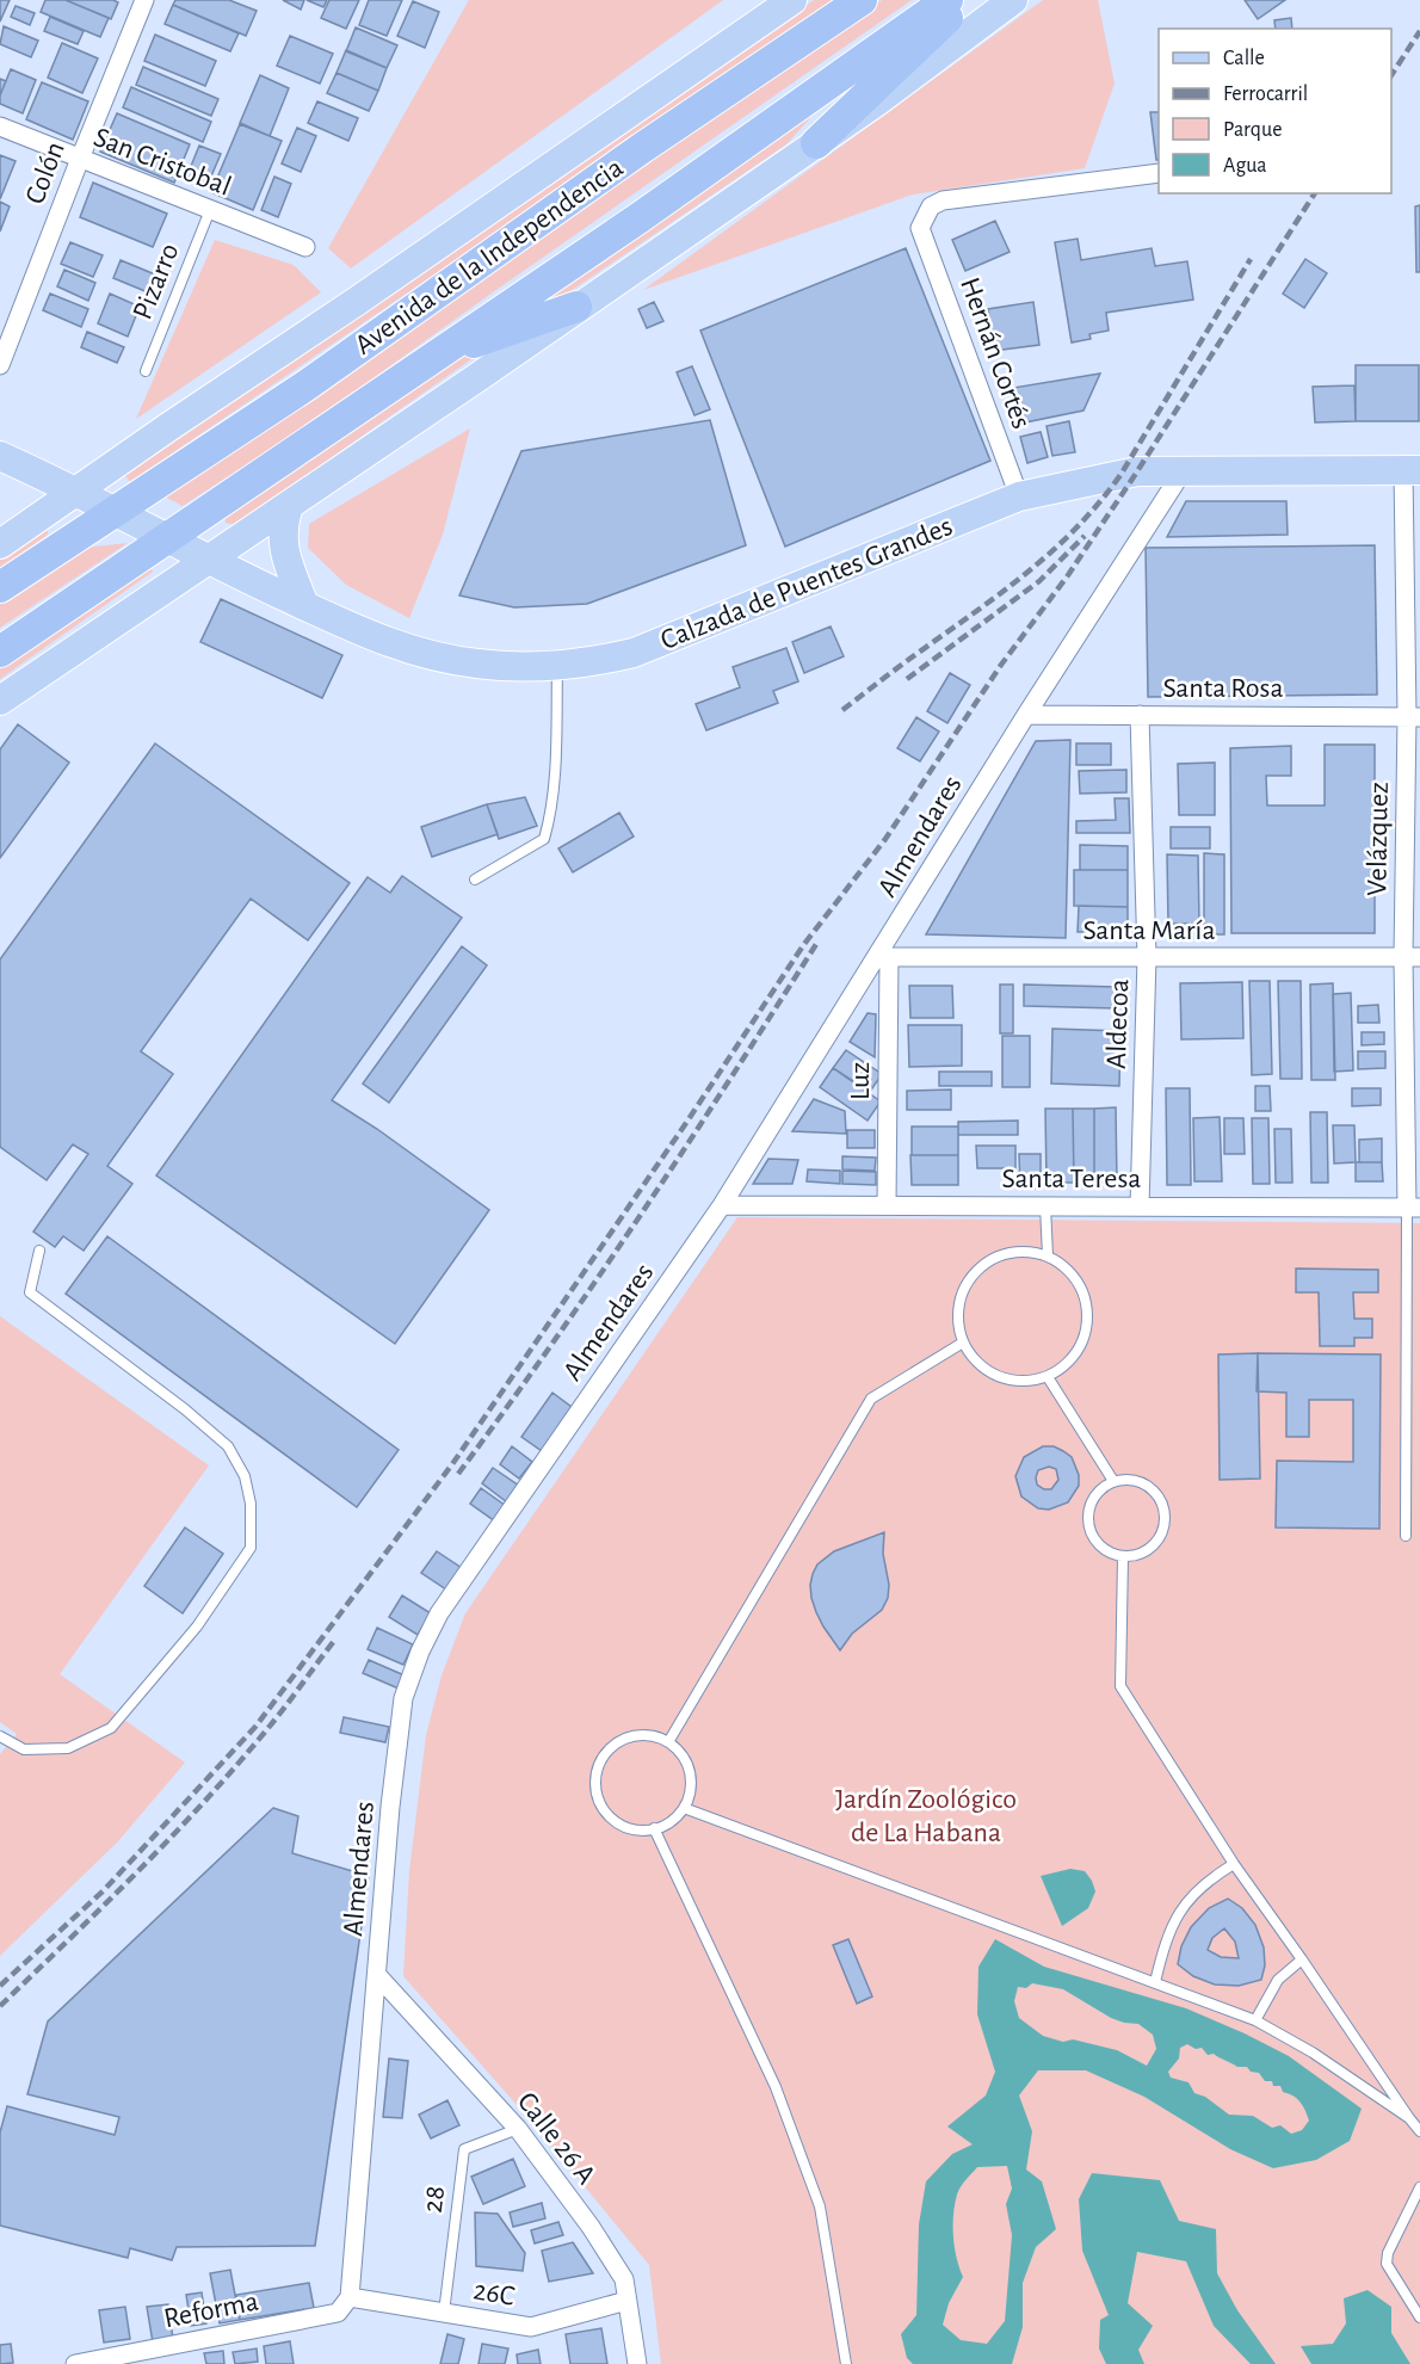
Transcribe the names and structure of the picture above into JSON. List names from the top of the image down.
{
  "streets": {
    "highway": ["Avenida de la Independencia"],
    "main road": ["Calzada de Puentes Grandes"],
    "street": [
      "San Cristobal",
      "Colón",
      "Hernán Cortés",
      "Santa Rosa",
      "Almendares",
      "Velázquez",
      "Santa María",
      "Aldecoa",
      "Luz",
      "Santa Teresa",
      "Calle 26 A",
      "26C",
      "Reforma"
    ],
    "lane": ["Pizarro", "28"]
  },
  "crossings": [
    ["San Cristobal", "Colón"],
    ["San Cristobal", "Pizarro"],
    ["Avenida de la Independencia", "Calzada de Puentes Grandes"],
    ["Hernán Cortés", "Calzada de Puentes Grandes"],
    ["Calzada de Puentes Grandes", "Almendares"],
    ["Calzada de Puentes Grandes", "Velázquez"],
    ["Santa Rosa", "Almendares"],
    ["Santa Rosa", "Velázquez"],
    ["Santa Rosa", "Aldecoa"],
    ["Almendares", "Santa María"],
    ["Almendares", "Luz"],
    ["Almendares", "Santa Teresa"],
    ["Almendares", "Calle 26 A"],
    ["Almendares", "26C"],
    ["Almendares", "Reforma"],
    ["Velázquez", "Santa María"],
    ["Velázquez", "Santa Teresa"],
    ["Santa María", "Aldecoa"],
    ["Santa María", "Luz"],
    ["Aldecoa", "Santa Teresa"],
    ["Luz", "Santa Teresa"],
    ["Calle 26 A", "28"],
    ["Calle 26 A", "26C"],
    ["28", "26C"],
    ["26C", "Reforma"]
  ],
  "parks": ["Jardín Zoológico de La Habana"],
  "legend": [
    "Calle",
    "Ferrocarril",
    "Parque",
    "Agua"
  ]
}
